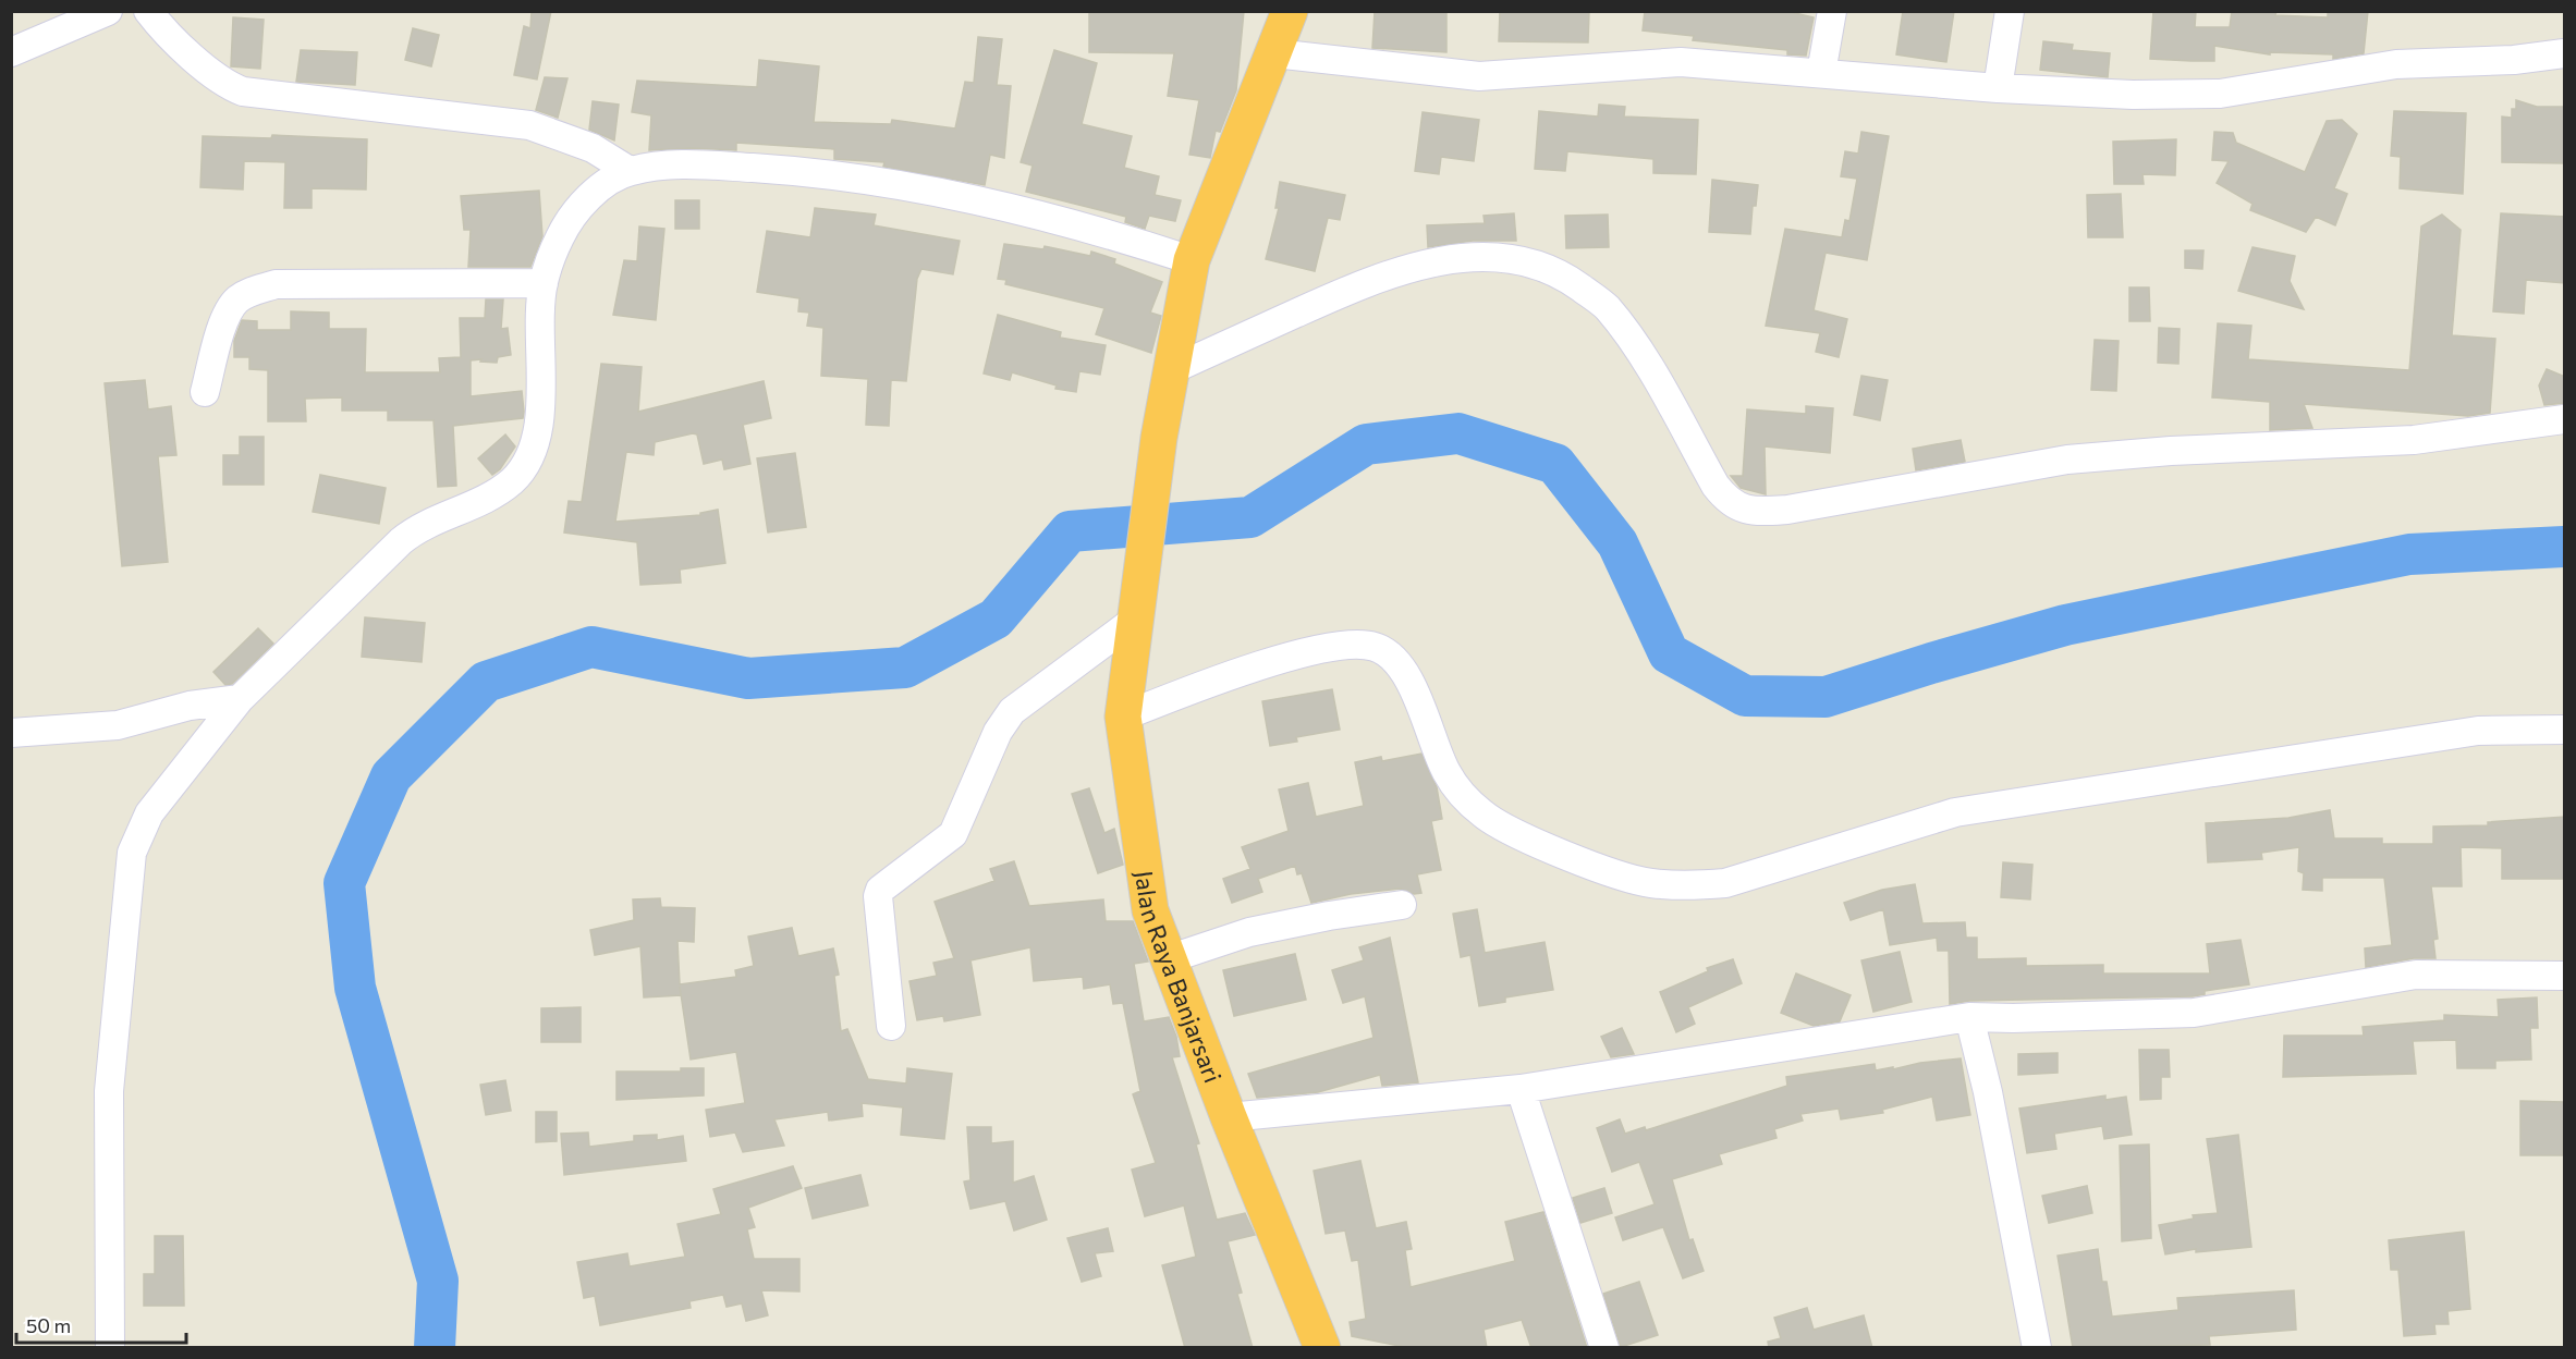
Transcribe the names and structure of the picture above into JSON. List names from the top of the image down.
{
  "streets": {
    "highway": ["Jalan Raya Banjarsari"]
  },
  "scale_bar": "50 m"
}
